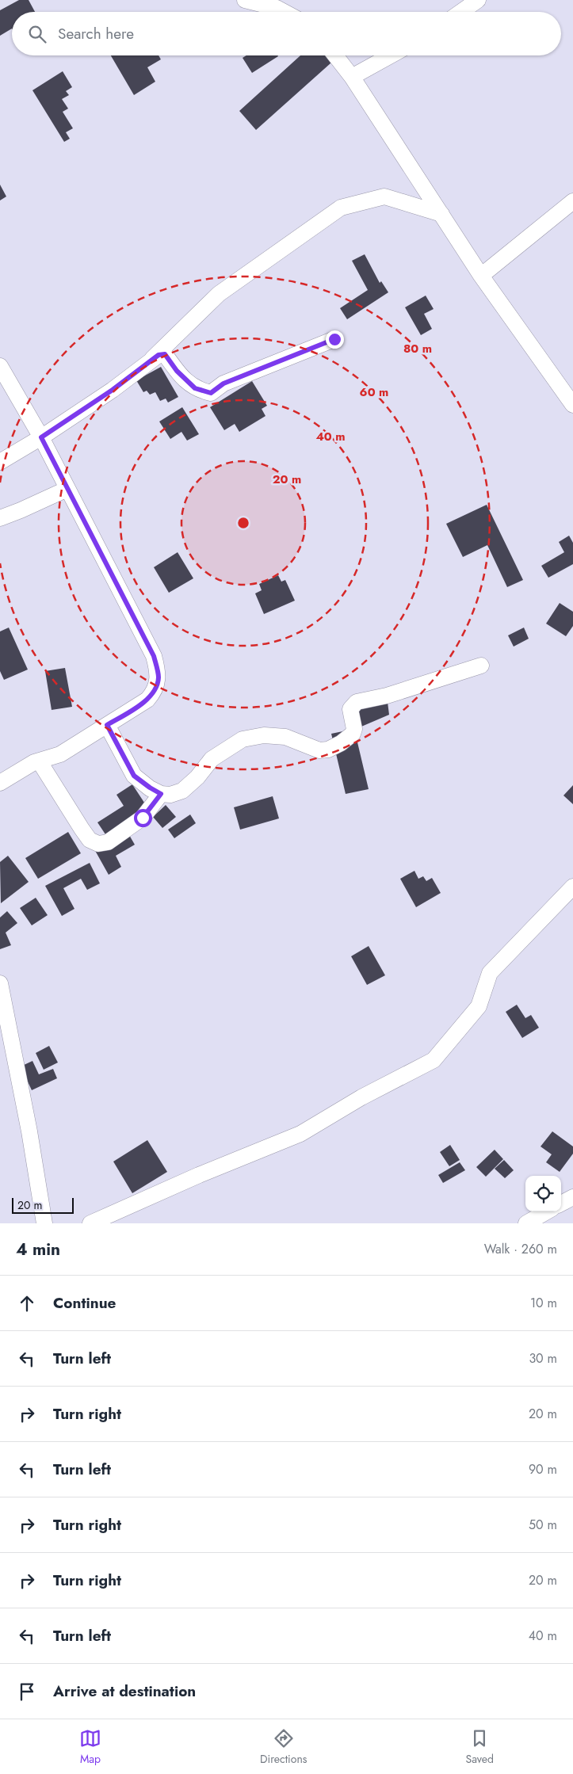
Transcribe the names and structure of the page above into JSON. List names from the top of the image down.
{
  "scale_bar": "20 m",
  "page": {
    "search": "Search here",
    "scale": "20 m",
    "heading": ["4 min", "Walk · 260 m"],
    "list": [
      ["Continue", "10 m"],
      ["Turn left", "30 m"],
      ["Turn right", "20 m"],
      ["Turn left", "90 m"],
      ["Turn right", "50 m"],
      ["Turn right", "20 m"],
      ["Turn left", "40 m"],
      "Arrive at destination"
    ],
    "nav": ["Map", "Directions", "Saved"]
  },
  "rings": [
    "80 m",
    "60 m",
    "40 m",
    "20 m"
  ]
}
